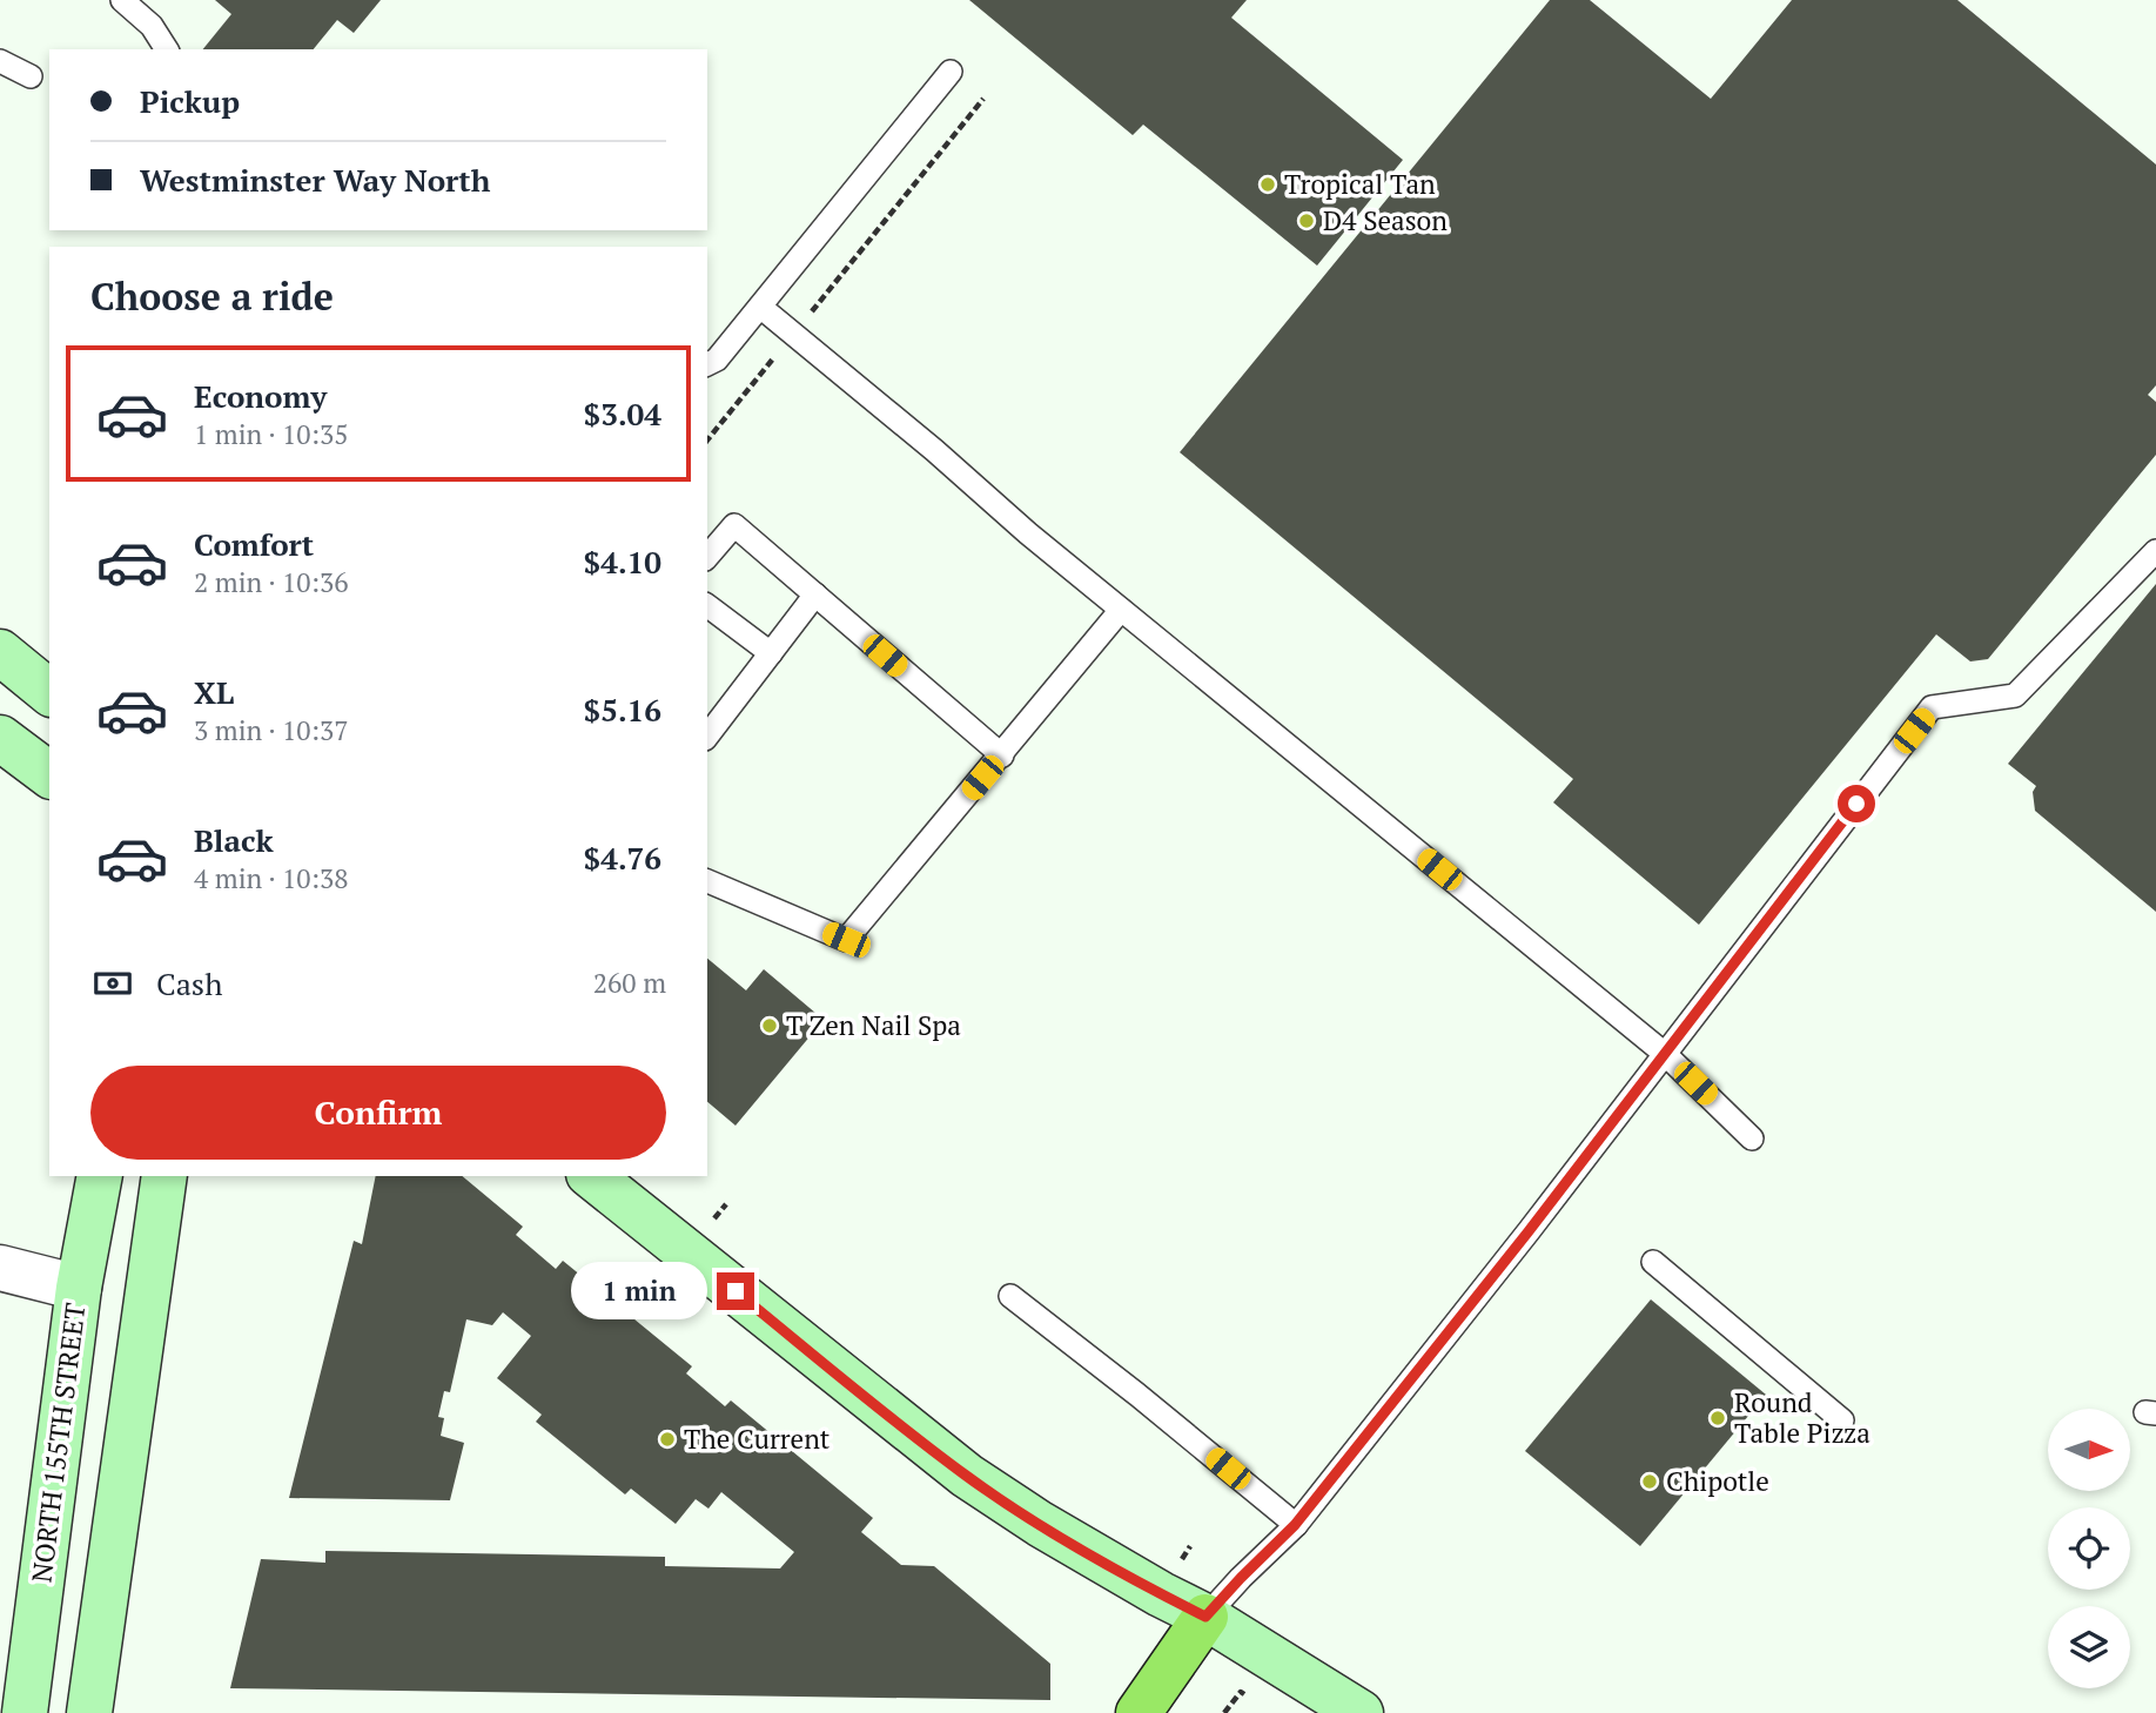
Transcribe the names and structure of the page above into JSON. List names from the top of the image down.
{
  "streets": {
    "main road": ["NORTH 155TH STREET"]
  },
  "places": [
    "Tropical Tan",
    "D4 Season",
    "T Zen Nail Spa",
    "Round Table Pizza",
    "The Current",
    "Chipotle"
  ],
  "north": "right",
  "page": {
    "banner": ["Pickup", "Westminster Way North"],
    "heading": "Choose a ride",
    "list": [
      {
        "name": "Economy",
        "note": "1 min · 10:35",
        "value": "$3.04"
      },
      {
        "name": "Comfort",
        "note": "2 min · 10:36",
        "value": "$4.10"
      },
      {
        "name": "XL",
        "note": "3 min · 10:37",
        "value": "$5.16"
      },
      {
        "name": "Black",
        "note": "4 min · 10:38",
        "value": "$4.76"
      }
    ],
    "pay": ["Cash", "260 m"],
    "buttons": "Confirm",
    "bubble": "1 min"
  }
}
